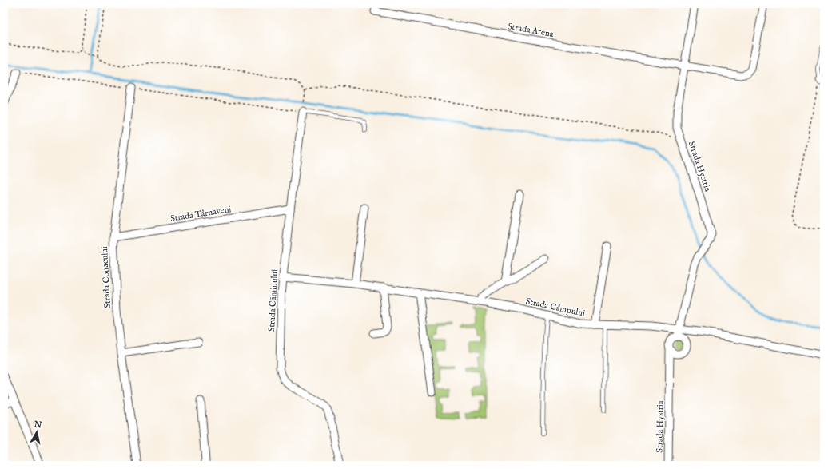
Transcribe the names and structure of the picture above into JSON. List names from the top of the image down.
{
  "streets": {
    "street": [
      "Strada Atena",
      "Strada Hystria",
      "Strada Târnăveni",
      "Strada Conacului",
      "Strada Căminului",
      "Strada Câmpului"
    ]
  },
  "crossings": [
    ["Strada Atena", "Strada Hystria"],
    ["Strada Hystria", "Strada Câmpului"],
    ["Strada Târnăveni", "Strada Conacului"],
    ["Strada Târnăveni", "Strada Căminului"],
    ["Strada Căminului", "Strada Câmpului"]
  ],
  "north": "top"
}
